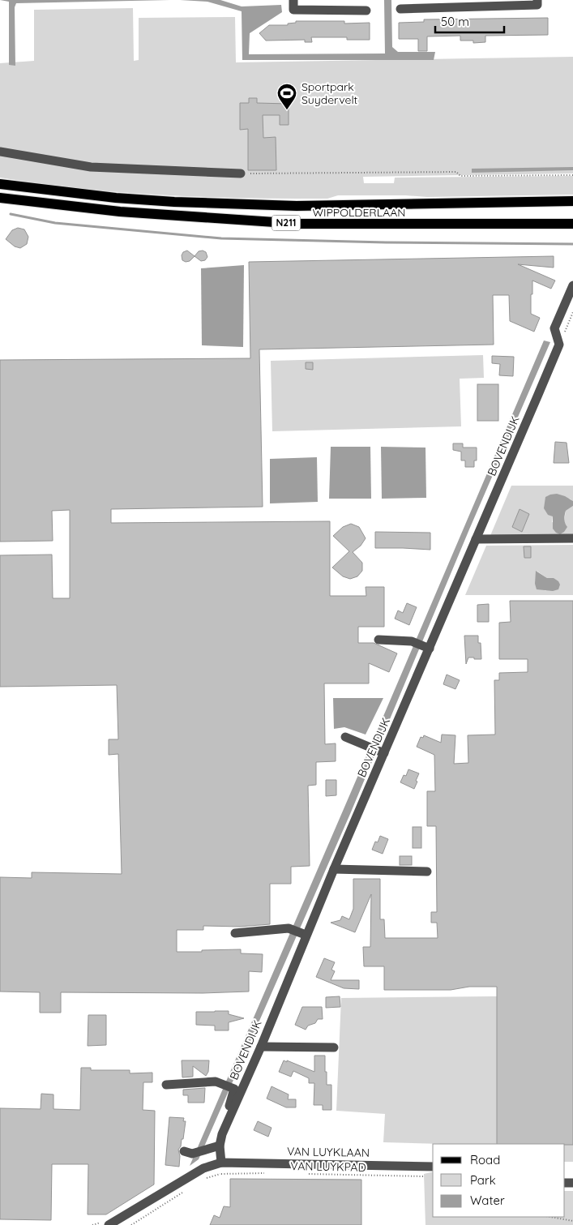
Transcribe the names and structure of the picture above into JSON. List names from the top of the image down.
{
  "streets": {
    "main road": ["WIPPOLDERLAAN", "N211"],
    "street": ["BOVENDIJK", "VAN LUYKLAAN"],
    "path": ["VAN LUYKPAD"]
  },
  "crossings": [
    ["BOVENDIJK", "VAN LUYKLAAN"]
  ],
  "places": {
    "sports": ["Sportpark Suydervelt"]
  },
  "legend": ["Road", "Park", "Water"],
  "scale_bar": "50 m"
}
